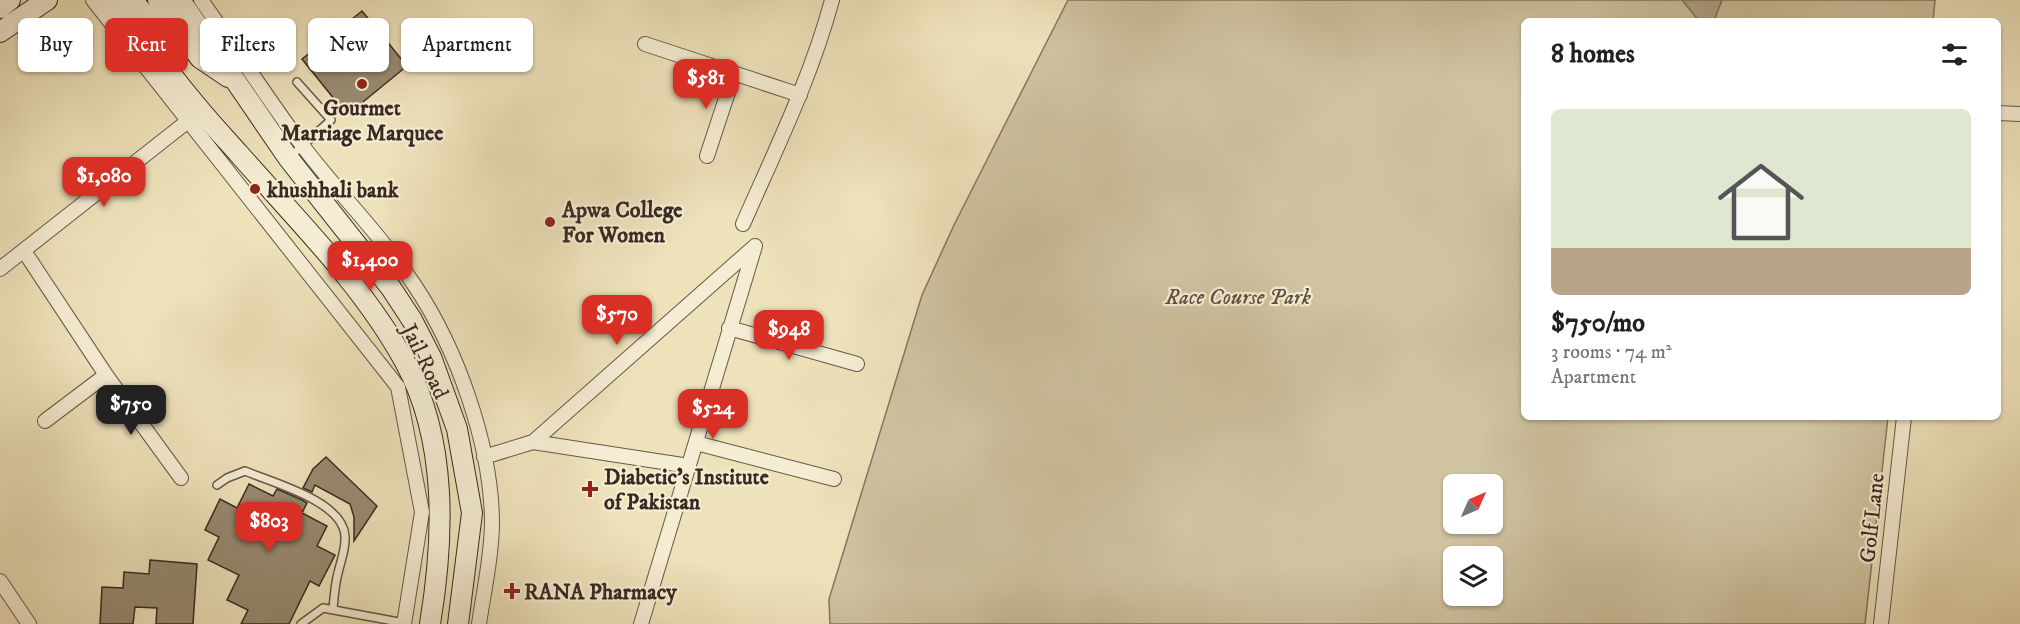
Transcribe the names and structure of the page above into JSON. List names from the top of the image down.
{
  "streets": {
    "main road": ["Jail Road"],
    "street": ["Golf Lane"]
  },
  "parks": ["Race Course Park"],
  "places": {
    "other": ["Gourmet Marriage Marquee", "khushhali bank", "Apwa College For Women"],
    "health": ["Diabetic's Institute of Pakistan", "RANA Pharmacy"]
  },
  "north": "top right",
  "page": {
    "chip": [
      "Buy",
      "Rent",
      "Filters",
      "New",
      "Apartment"
    ],
    "heading": "8 homes",
    "price": [
      "$581",
      "$1,080",
      "$1,400",
      "$570",
      "$948",
      "$750",
      "$524",
      "$803"
    ],
    "list": [
      {
        "name": "$750/mo",
        "note": "3 rooms · 74 m² · Apartment"
      }
    ]
  }
}
